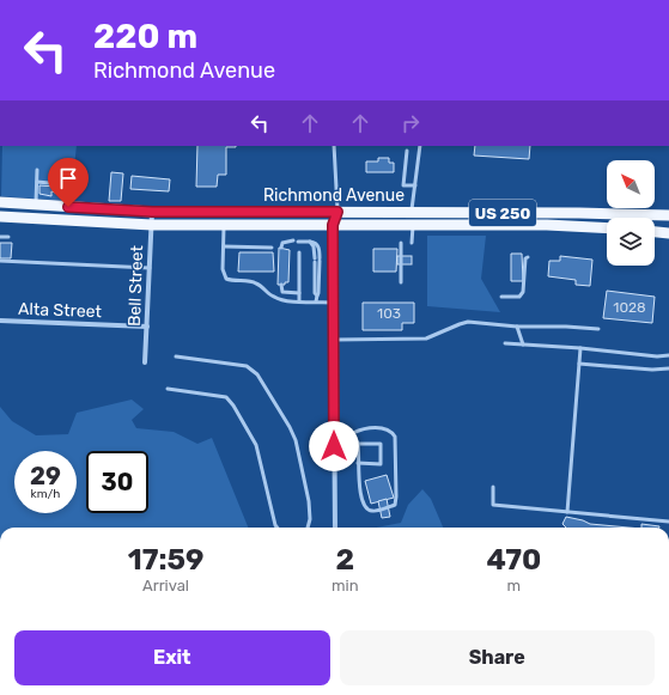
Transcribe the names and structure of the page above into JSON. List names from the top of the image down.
{
  "streets": {
    "main road": ["Richmond Avenue", "US 250"],
    "street": ["Bell Street", "Alta Street"]
  },
  "crossings": [
    ["Richmond Avenue", "Bell Street"],
    ["Bell Street", "Alta Street"]
  ],
  "house_numbers": ["1028", "103"],
  "north": "top left",
  "page": {
    "turn": ["220 m", "Richmond Avenue"],
    "speed": "29 km/h",
    "limit": "30",
    "eta": [
      "17:59",
      "Arrival",
      "2",
      "min",
      "470",
      "m"
    ],
    "buttons": ["Exit", "Share"]
  }
}
